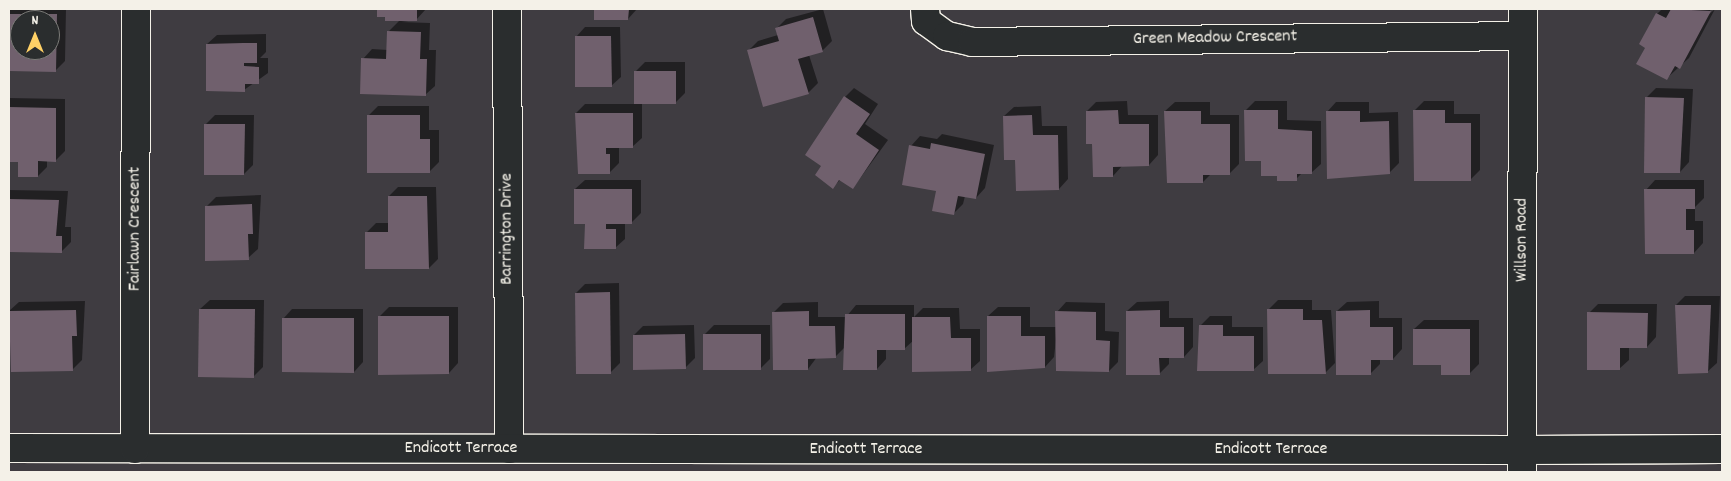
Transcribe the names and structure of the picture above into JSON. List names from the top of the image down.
{
  "streets": {
    "street": [
      "Green Meadow Crescent",
      "Fairlawn Crescent",
      "Barrington Drive",
      "Willson Road",
      "Endicott Terrace"
    ]
  },
  "crossings": [
    ["Green Meadow Crescent", "Willson Road"],
    ["Fairlawn Crescent", "Endicott Terrace"],
    ["Barrington Drive", "Endicott Terrace"],
    ["Willson Road", "Endicott Terrace"]
  ],
  "north": "top"
}
